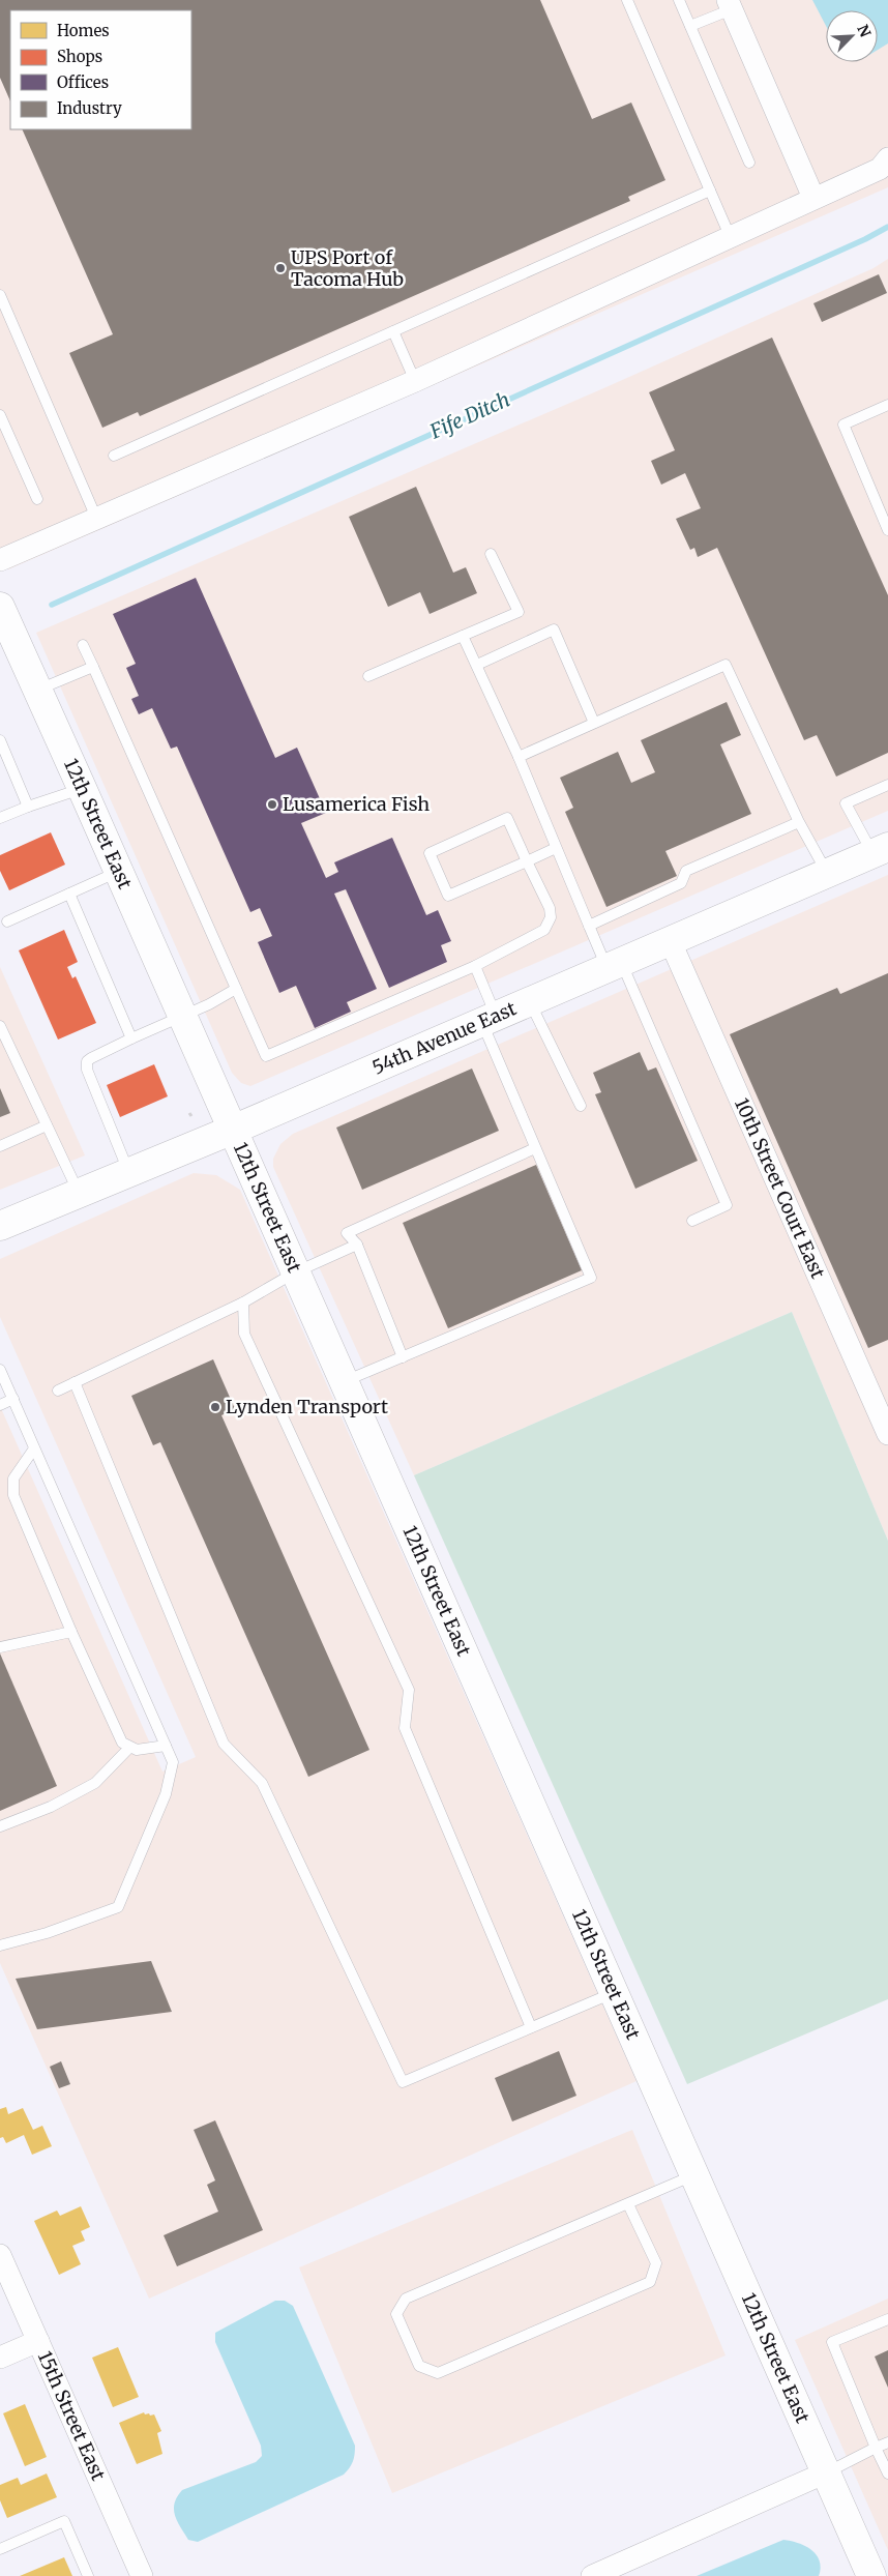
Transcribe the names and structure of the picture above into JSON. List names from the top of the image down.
{
  "streets": {
    "street": [
      "12th Street East",
      "54th Avenue East",
      "10th Street Court East",
      "15th Street East"
    ]
  },
  "crossings": [
    ["12th Street East", "54th Avenue East"],
    ["54th Avenue East", "10th Street Court East"]
  ],
  "water": ["Fife Ditch"],
  "places": ["UPS Port of Tacoma Hub", "Lusamerica Fish", "Lynden Transport"],
  "legend": [
    "Homes",
    "Shops",
    "Offices",
    "Industry"
  ],
  "north": "top right"
}
